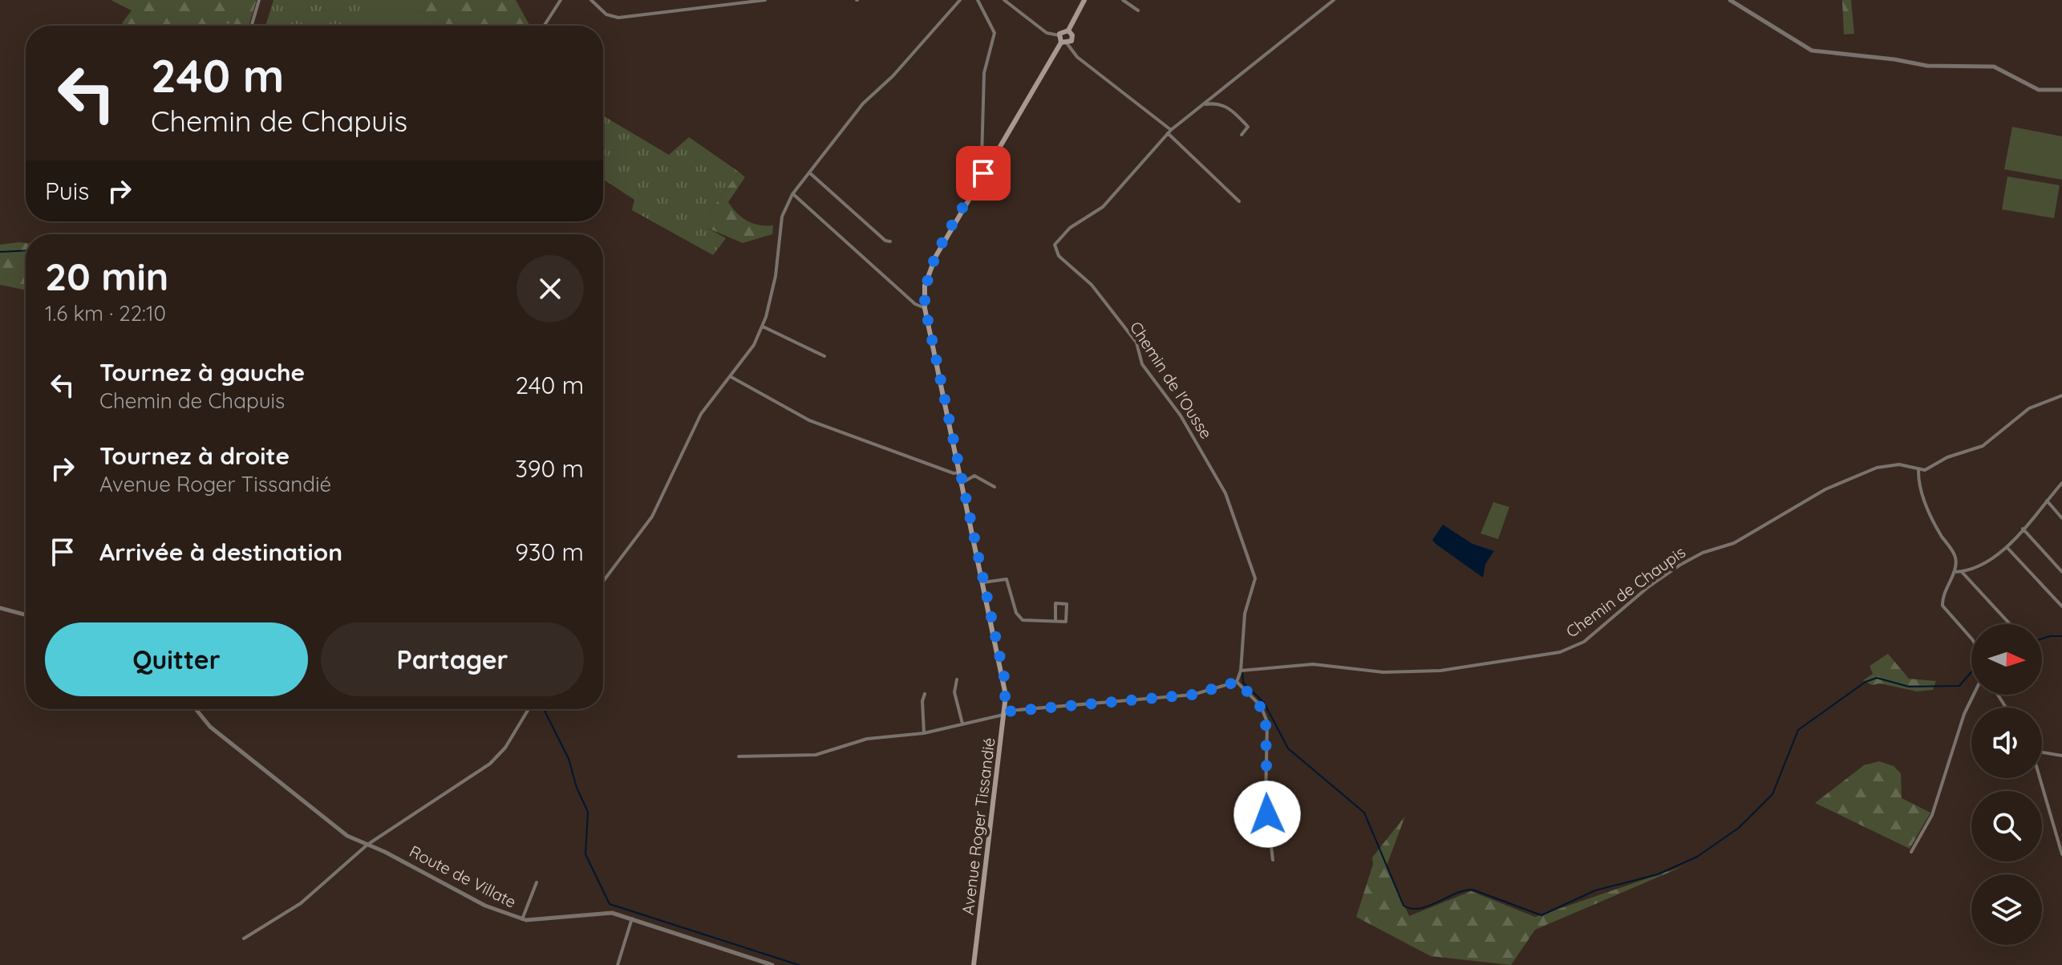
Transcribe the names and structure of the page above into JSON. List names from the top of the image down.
{
  "streets": {
    "main road": ["Avenue Roger Tissandié"],
    "street": ["Chemin de l'Ousse", "Chemin de Chaupis", "Route de Villate"]
  },
  "crossings": [
    ["Chemin de l'Ousse", "Chemin de Chaupis"]
  ],
  "north": "right",
  "page": {
    "turn": ["240 m", "Chemin de Chapuis"],
    "then": "Puis",
    "heading": ["20 min", "1.6 km · 22:10"],
    "list": [
      {
        "name": "Tournez à gauche",
        "note": "Chemin de Chapuis",
        "value": "240 m"
      },
      {
        "name": "Tournez à droite",
        "note": "Avenue Roger Tissandié",
        "value": "390 m"
      },
      {
        "name": "Arrivée à destination",
        "value": "930 m"
      }
    ],
    "buttons": ["Quitter", "Partager"]
  }
}
